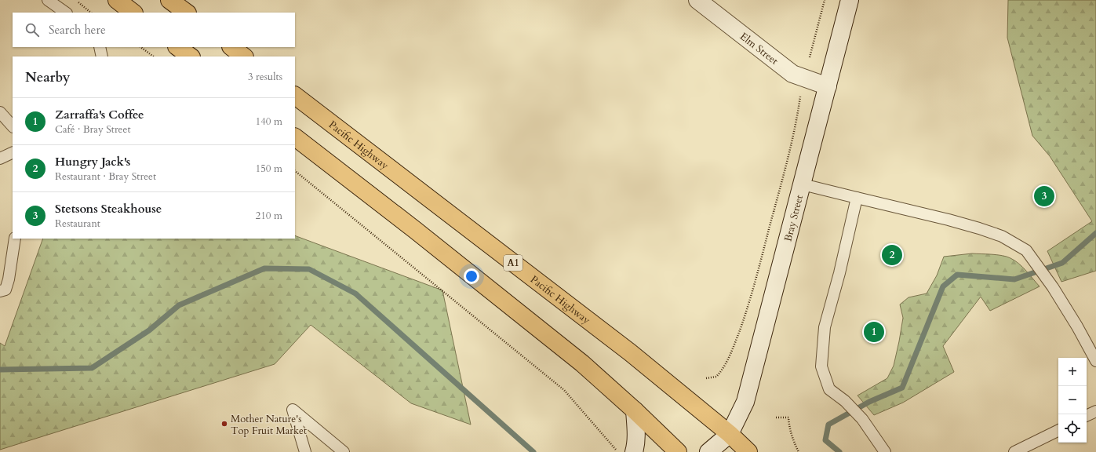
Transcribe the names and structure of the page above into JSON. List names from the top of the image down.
{
  "streets": {
    "highway": ["Pacific Highway", "A1"],
    "street": ["Elm Street", "Bray Street"]
  },
  "crossings": [
    ["Elm Street", "Bray Street"],
    ["Pacific Highway", "Bray Street"]
  ],
  "places": ["Mother Nature's Top Fruit Market"],
  "page": {
    "search": "Search here",
    "heading": ["Nearby", "3 results"],
    "list": [
      {
        "mark": "1",
        "name": "Zarraffa's Coffee",
        "note": "Café · Bray Street",
        "value": "140 m"
      },
      {
        "mark": "2",
        "name": "Hungry Jack's",
        "note": "Restaurant · Bray Street",
        "value": "150 m"
      },
      {
        "mark": "3",
        "name": "Stetsons Steakhouse",
        "note": "Restaurant",
        "value": "210 m"
      }
    ],
    "pins": ["3", "2", "1"],
    "map_buttons": ["+", "−"]
  }
}
